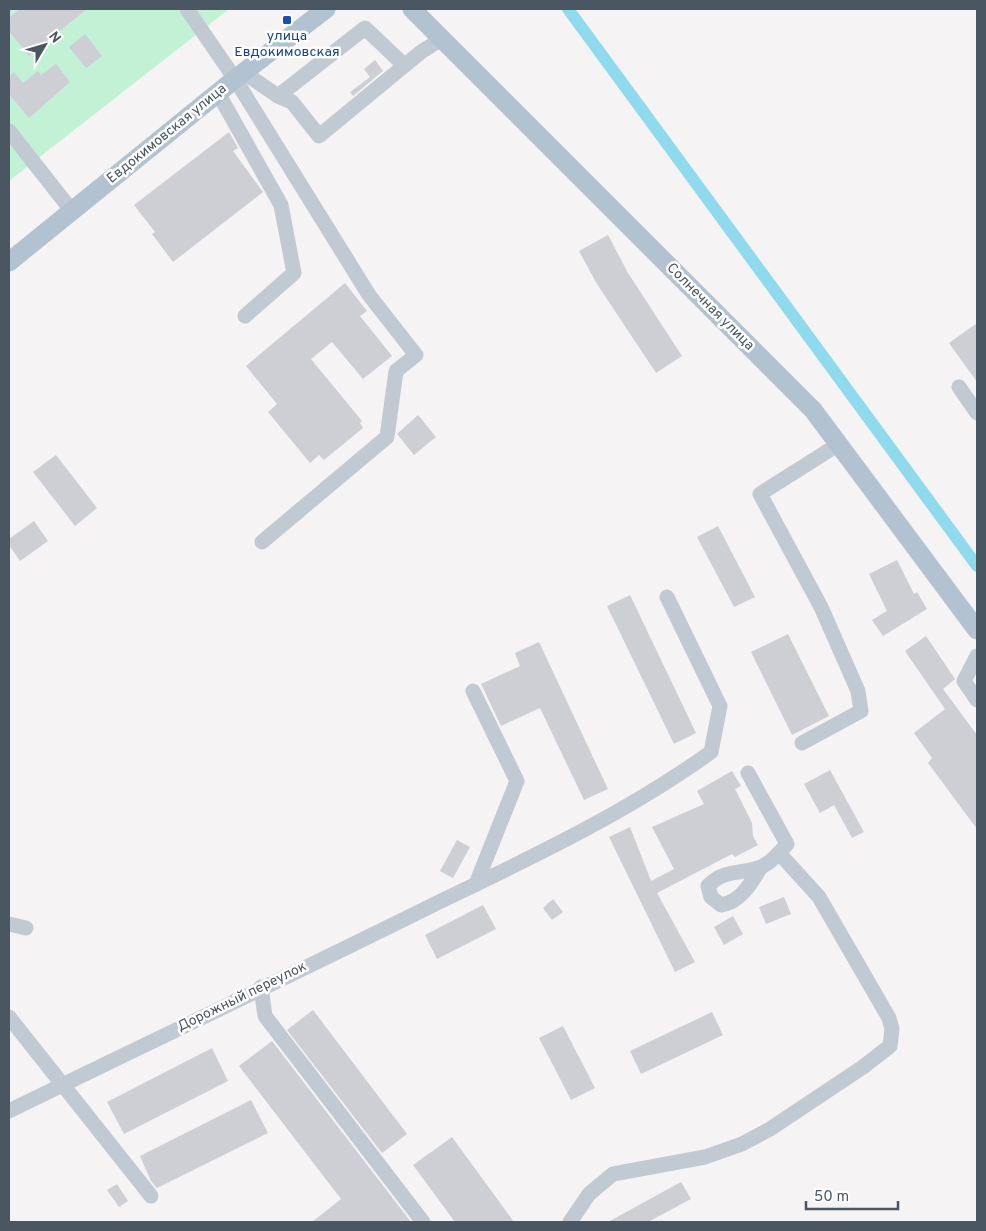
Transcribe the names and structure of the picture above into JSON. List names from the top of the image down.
{
  "streets": {
    "main road": ["Евдокимовская улица", "Солнечная улица"],
    "street": ["Дорожный переулок"]
  },
  "places": {
    "transit": ["улица Евдокимовская"]
  },
  "scale_bar": "50 m",
  "north": "top right"
}
